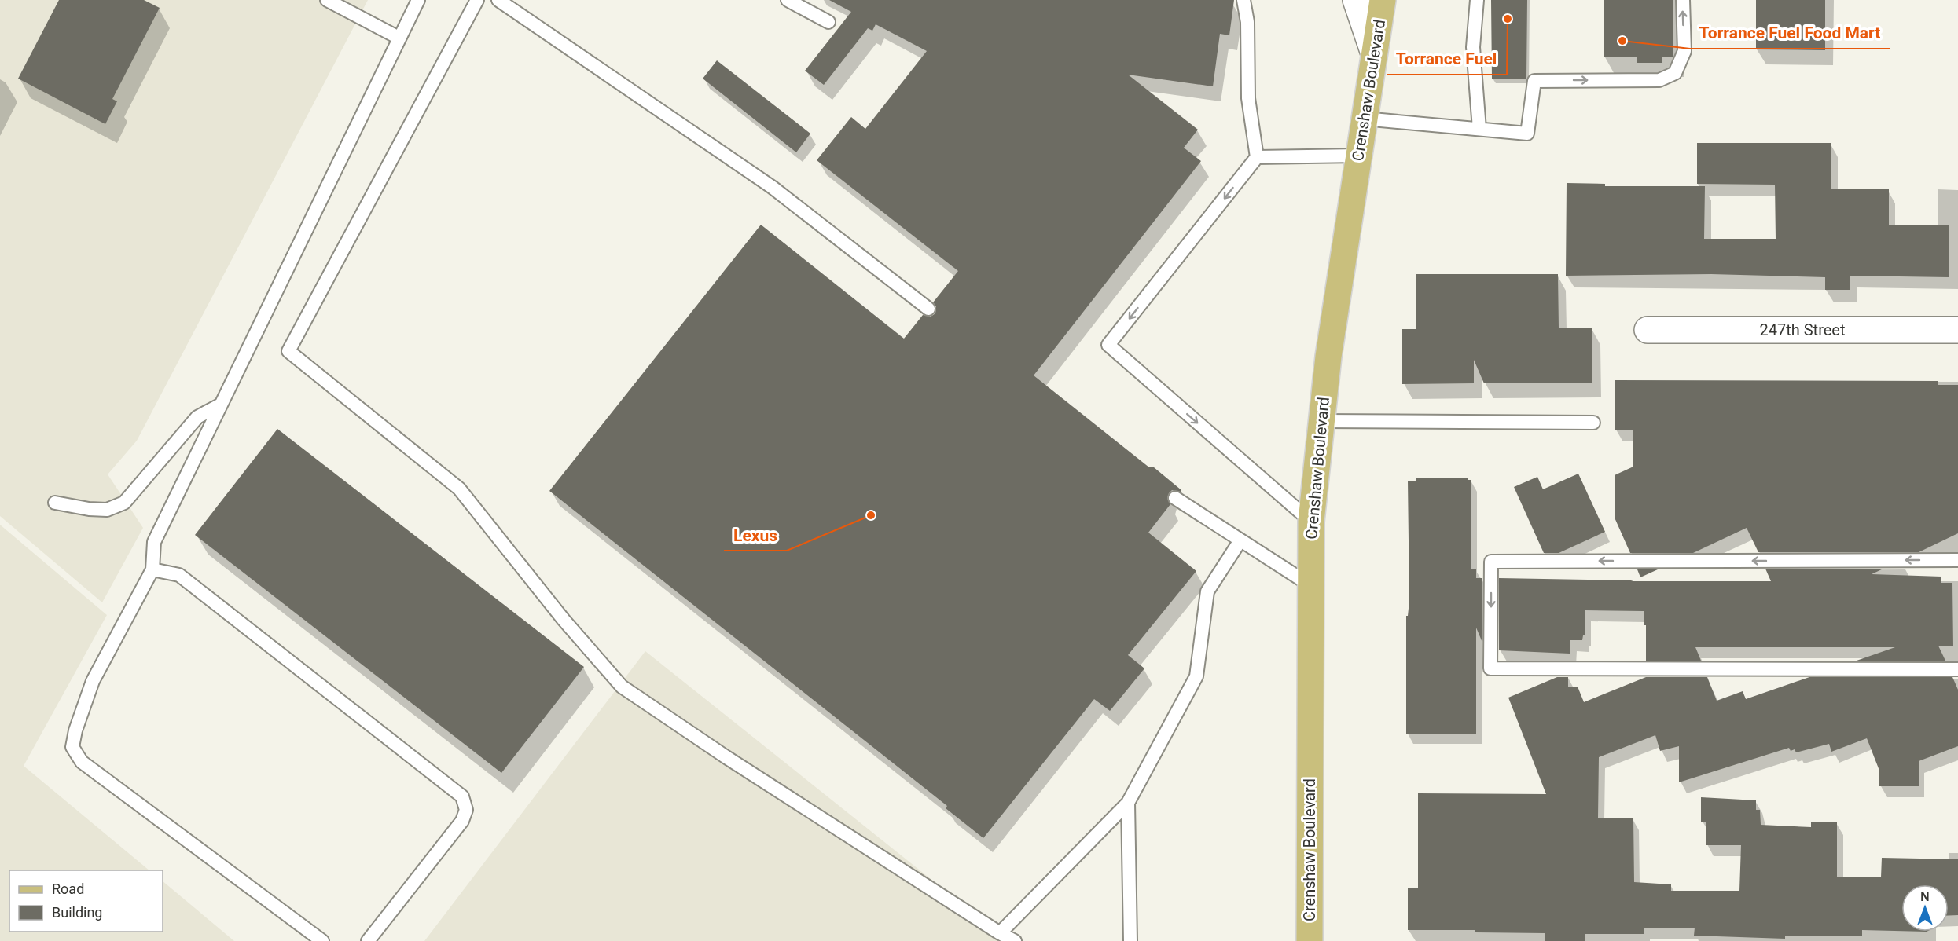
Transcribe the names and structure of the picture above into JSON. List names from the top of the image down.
{
  "streets": {
    "main road": ["Crenshaw Boulevard"],
    "street": ["247th Street"]
  },
  "places": ["Torrance Fuel", "Torrance Fuel Food Mart", "Lexus"],
  "legend": ["Road", "Building"],
  "north": "top"
}
